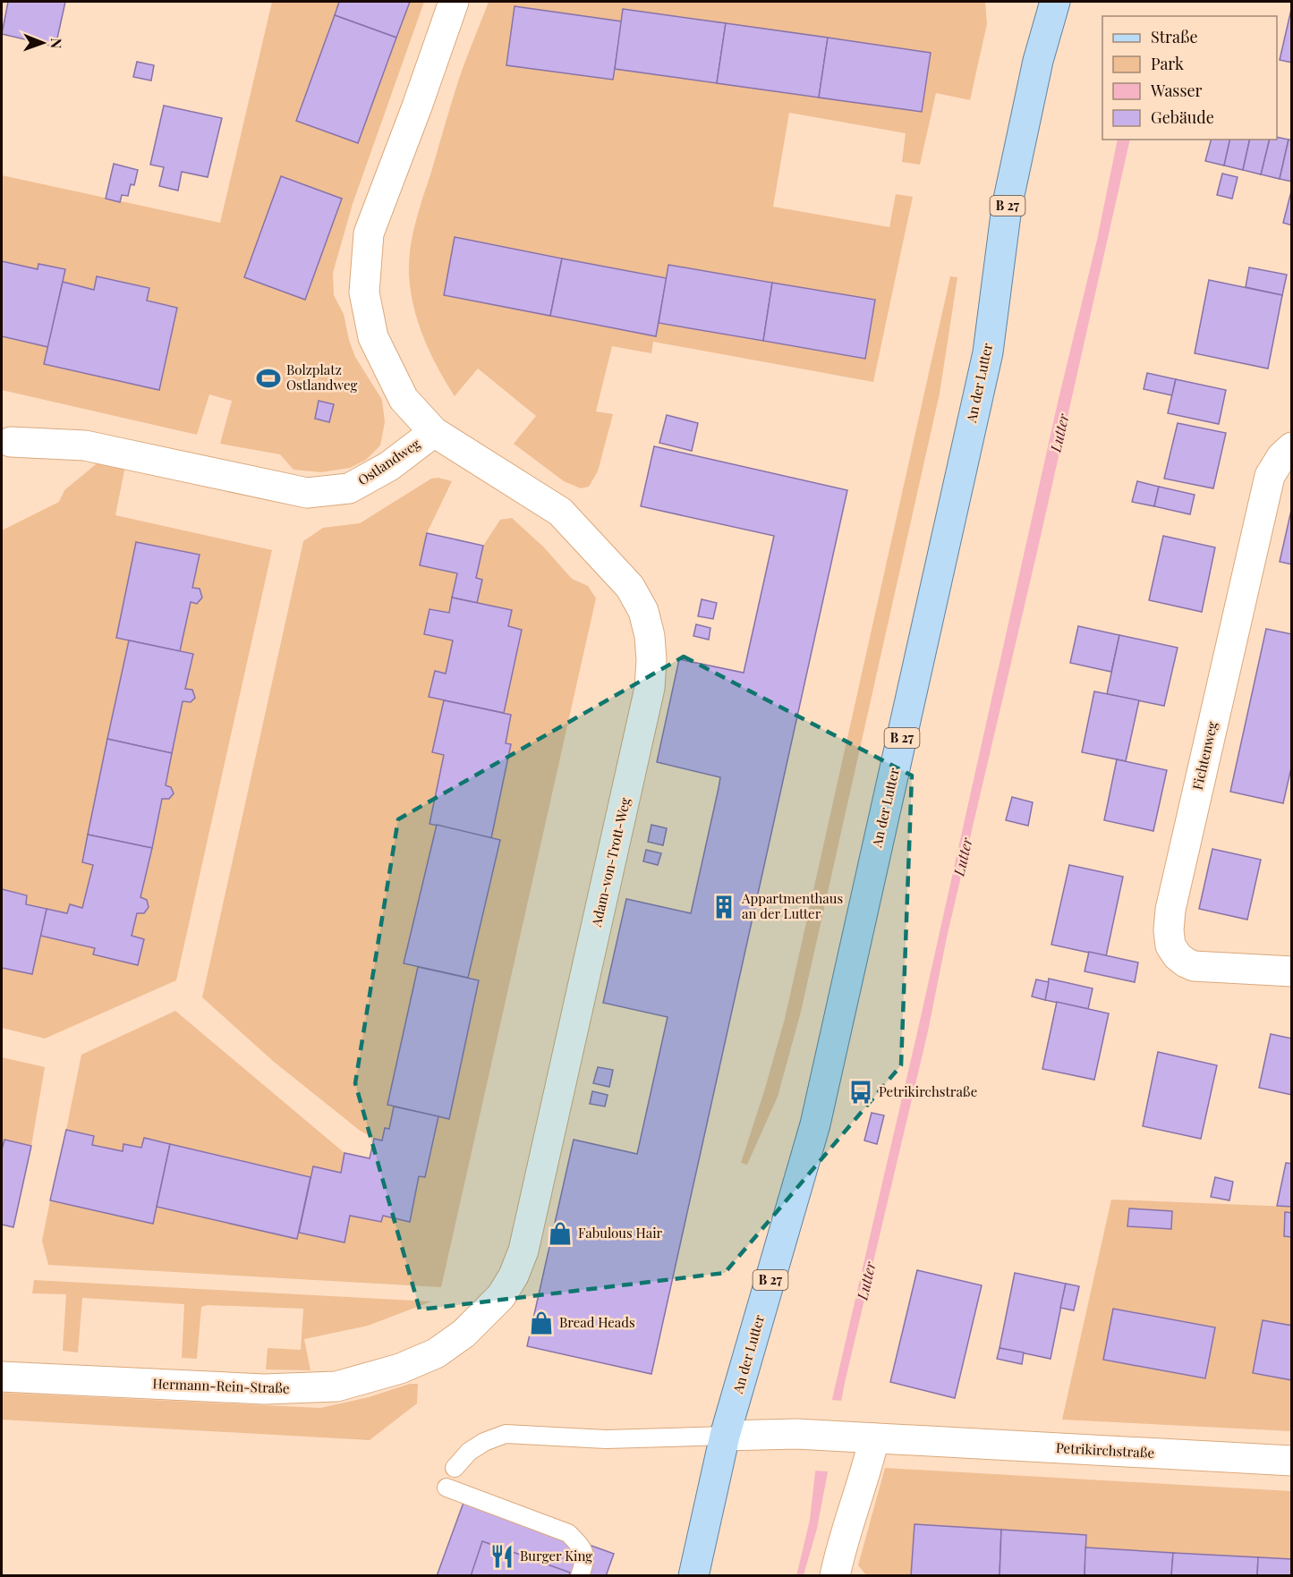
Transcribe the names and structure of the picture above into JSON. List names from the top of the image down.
{
  "streets": {
    "main road": ["B 27", "An der Lutter"],
    "street": [
      "Ostlandweg",
      "Fichtenweg",
      "Adam-von-Trott-Weg",
      "Hermann-Rein-Straße",
      "Petrikirchstraße"
    ]
  },
  "crossings": [
    ["An der Lutter", "Petrikirchstraße"],
    ["Ostlandweg", "Adam-von-Trott-Weg"],
    ["Adam-von-Trott-Weg", "Hermann-Rein-Straße"]
  ],
  "water": ["Lutter"],
  "places": {
    "sports": ["Bolzplatz Ostlandweg"],
    "building": ["Appartmenthaus an der Lutter"],
    "bus stop": ["Petrikirchstraße"],
    "shop": ["Fabulous Hair", "Bread Heads"],
    "restaurant": ["Burger King"]
  },
  "legend": [
    "Straße",
    "Park",
    "Wasser",
    "Gebäude"
  ],
  "north": "right"
}
